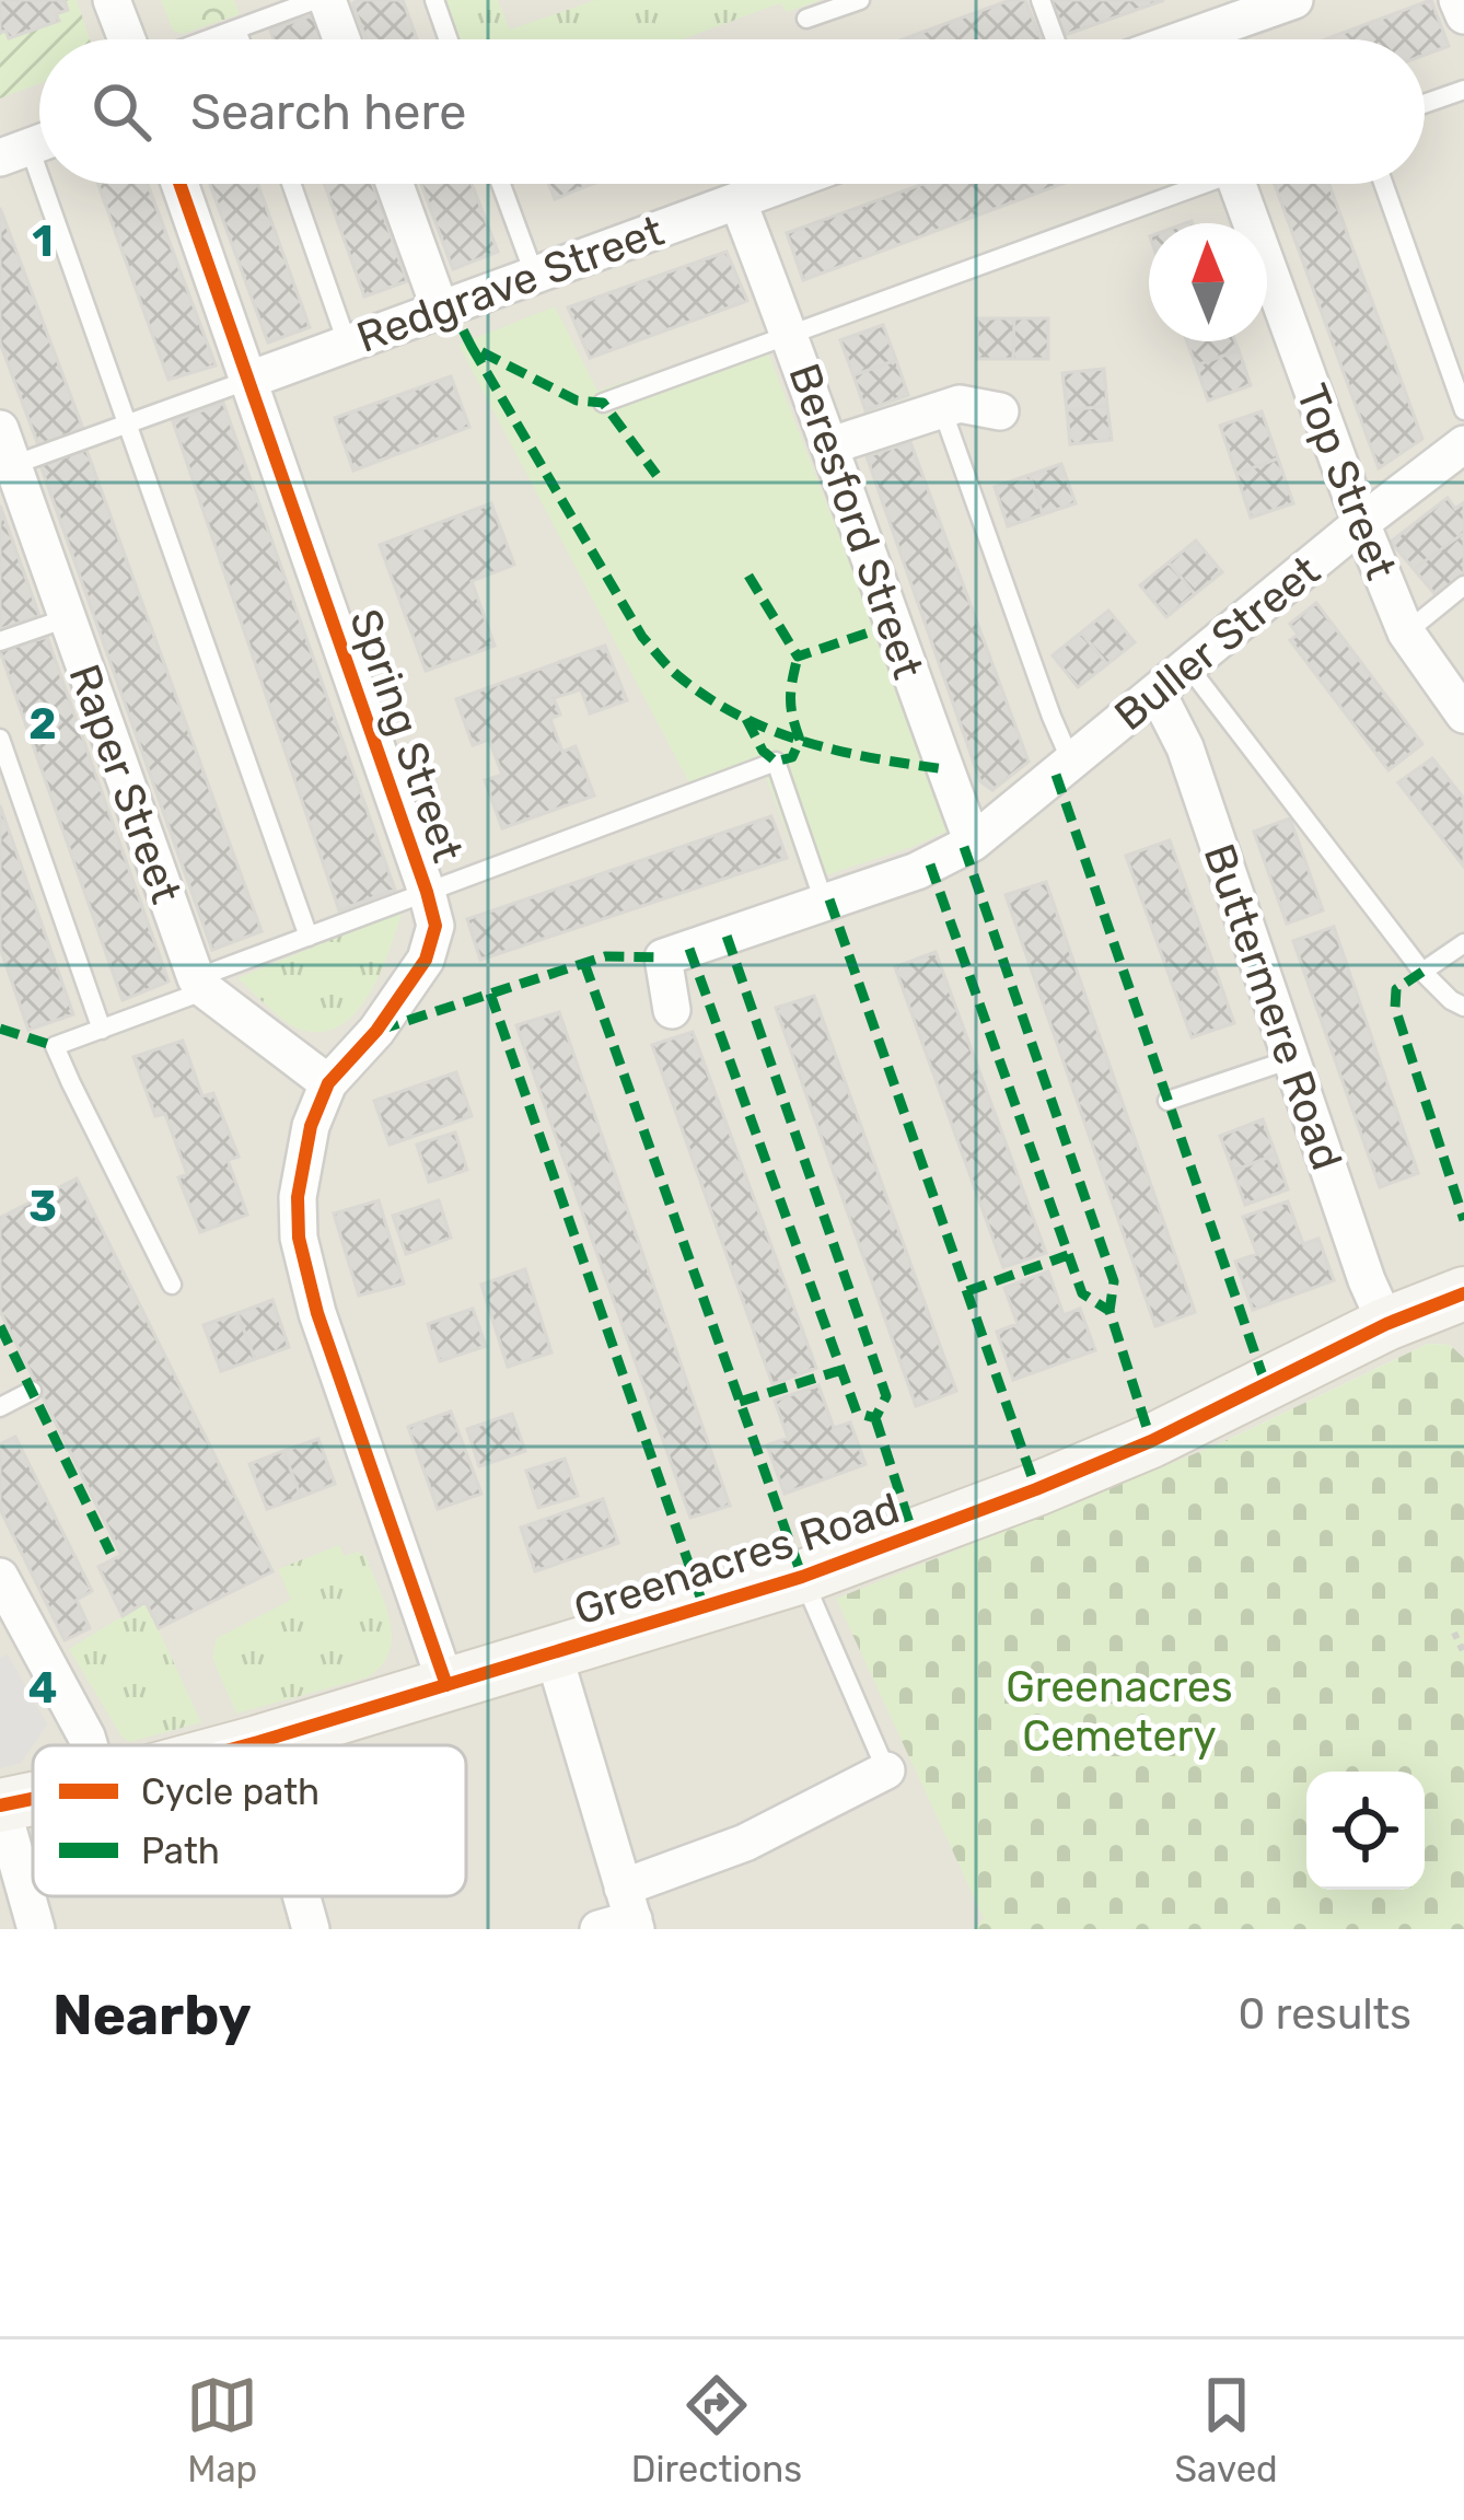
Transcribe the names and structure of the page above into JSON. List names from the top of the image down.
{
  "streets": {
    "street": [
      "Redgrave Street",
      "Top Street",
      "Beresford Street",
      "Buller Street",
      "Spring Street",
      "Raper Street",
      "Buttermere Road",
      "Greenacres Road"
    ]
  },
  "crossings": [
    ["Redgrave Street", "Beresford Street"],
    ["Redgrave Street", "Spring Street"],
    ["Top Street", "Buller Street"],
    ["Beresford Street", "Buller Street"],
    ["Buller Street", "Buttermere Road"],
    ["Spring Street", "Greenacres Road"],
    ["Buttermere Road", "Greenacres Road"]
  ],
  "parks": ["Greenacres Cemetery"],
  "legend": ["Cycle path", "Path"],
  "north": "top",
  "page": {
    "search": "Search here",
    "heading": ["Nearby", "0 results"],
    "nav": ["Map", "Directions", "Saved"]
  },
  "grid": {
    "rows": [
      "1",
      "2",
      "3",
      "4"
    ]
  }
}
